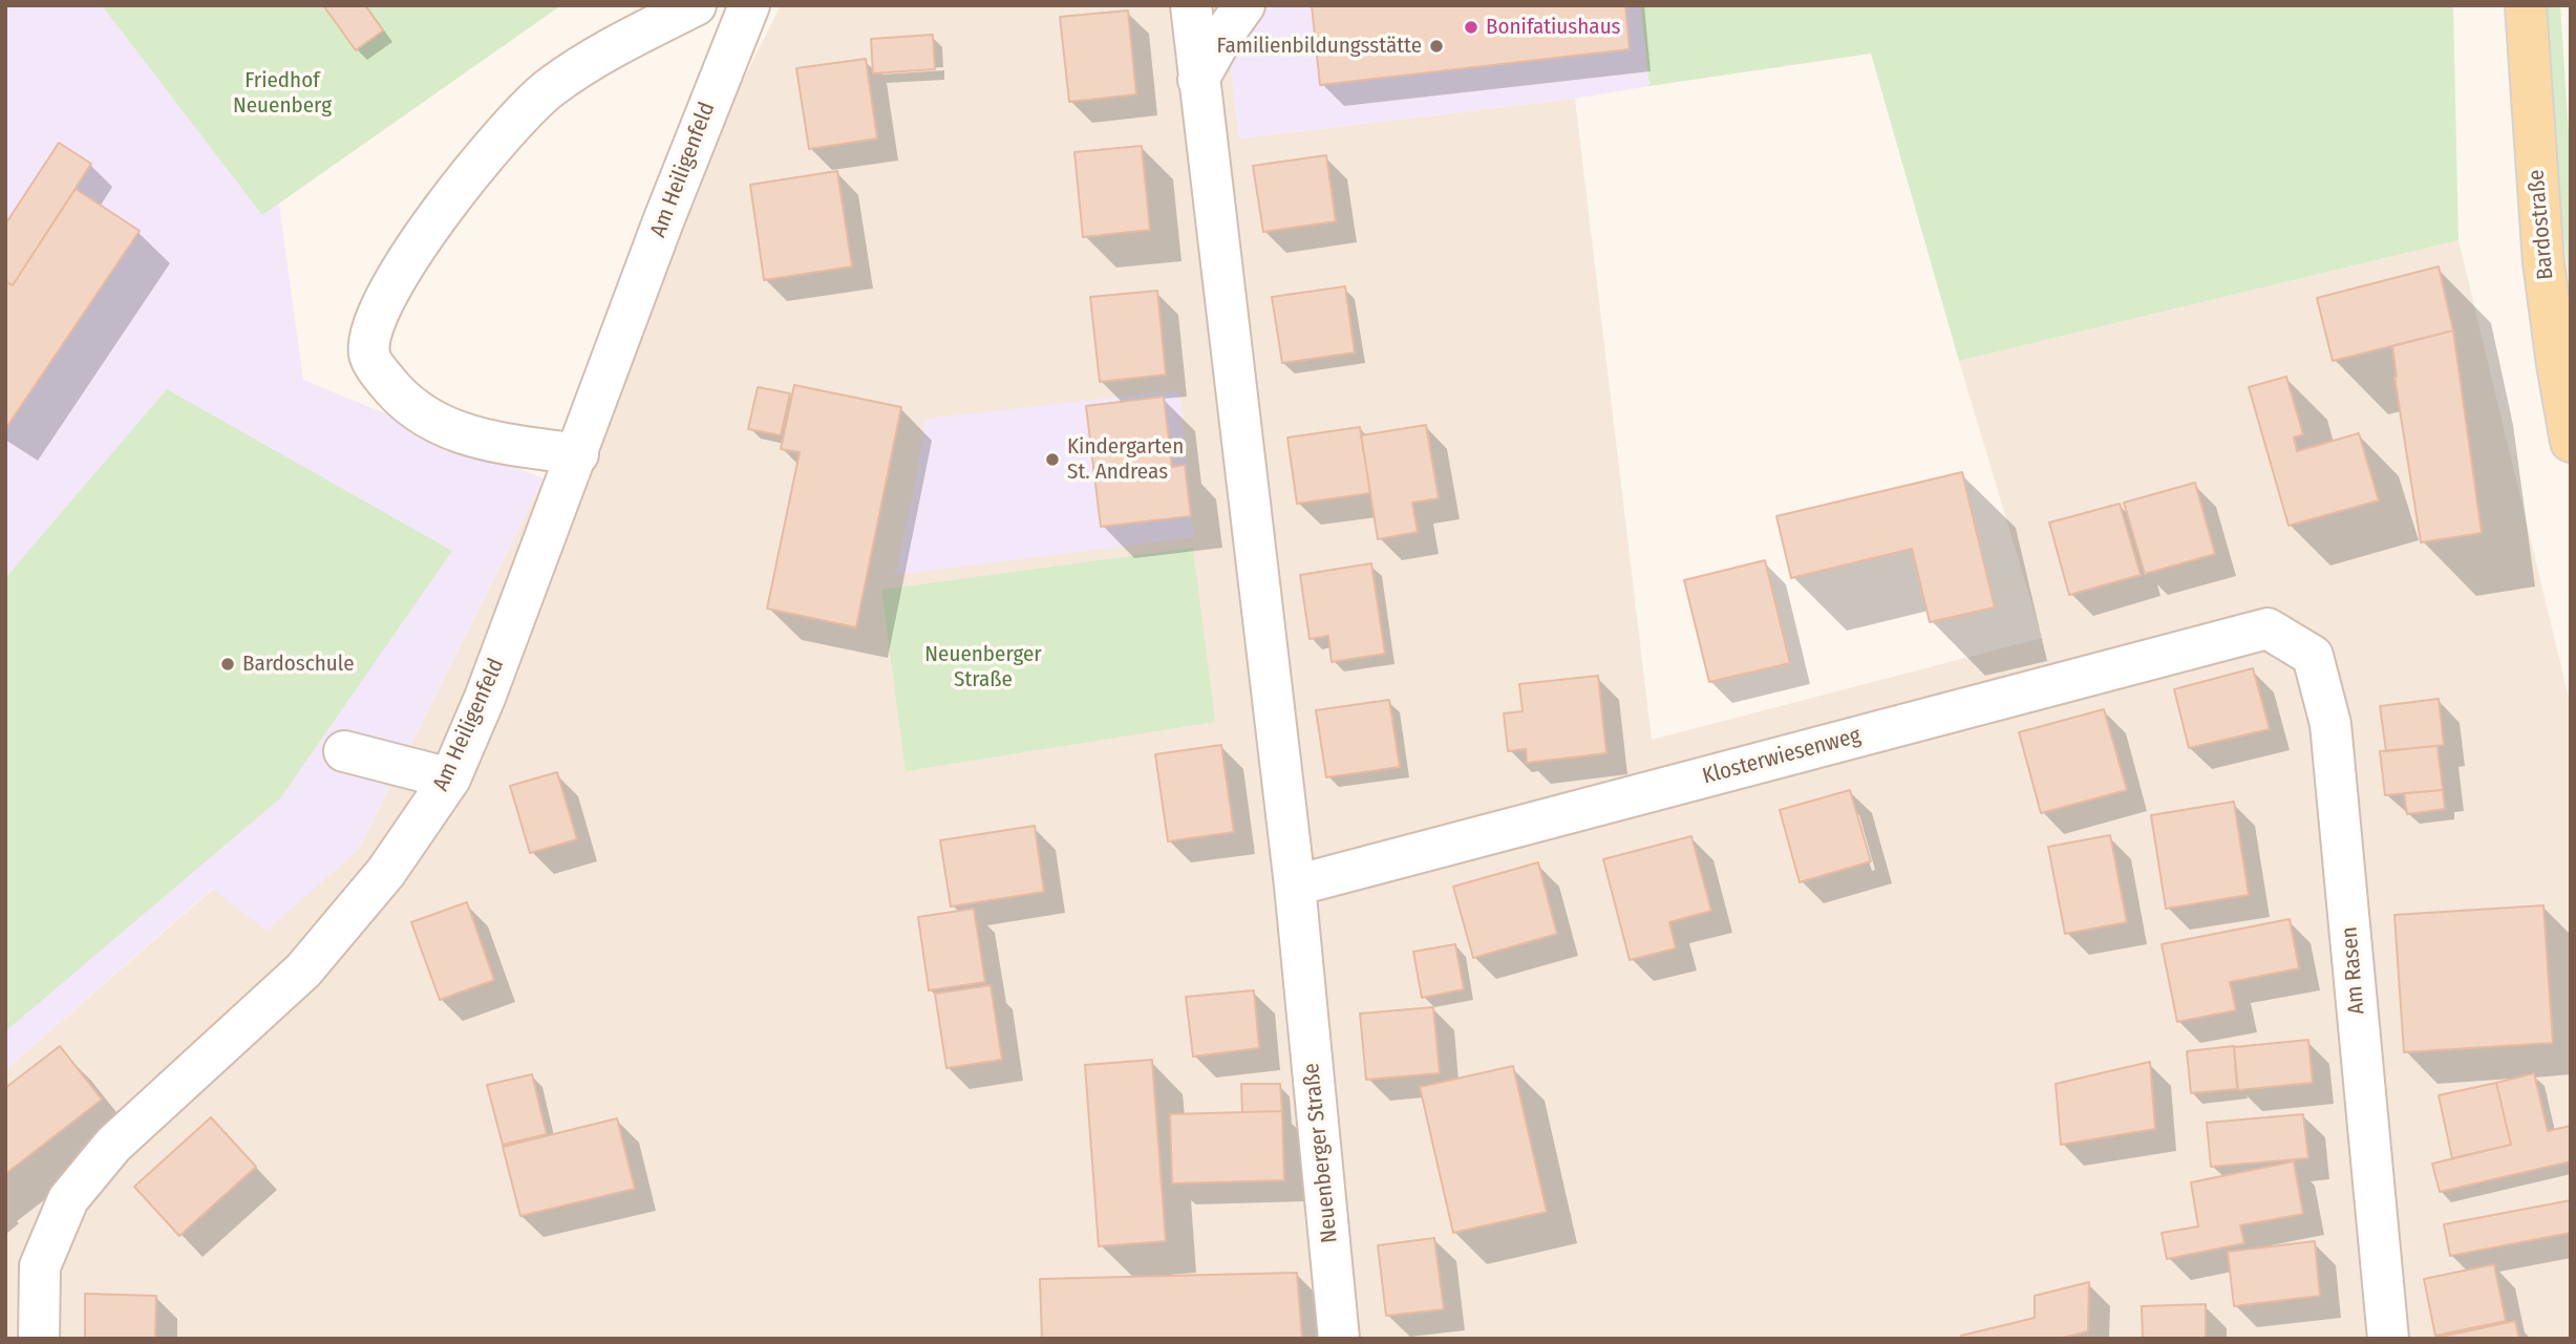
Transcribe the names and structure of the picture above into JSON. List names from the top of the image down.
{
  "streets": {
    "main road": ["Bardostraße"],
    "street": [
      "Am Heiligenfeld",
      "Klosterwiesenweg",
      "Am Rasen",
      "Neuenberger Straße"
    ]
  },
  "crossings": [
    ["Klosterwiesenweg", "Am Rasen"],
    ["Klosterwiesenweg", "Neuenberger Straße"]
  ],
  "parks": ["Friedhof Neuenberg", "Neuenberger Straße"],
  "places": [
    "Bonifatiushaus",
    "Familienbildungsstätte",
    "Kindergarten St. Andreas",
    "Bardoschule"
  ]
}
